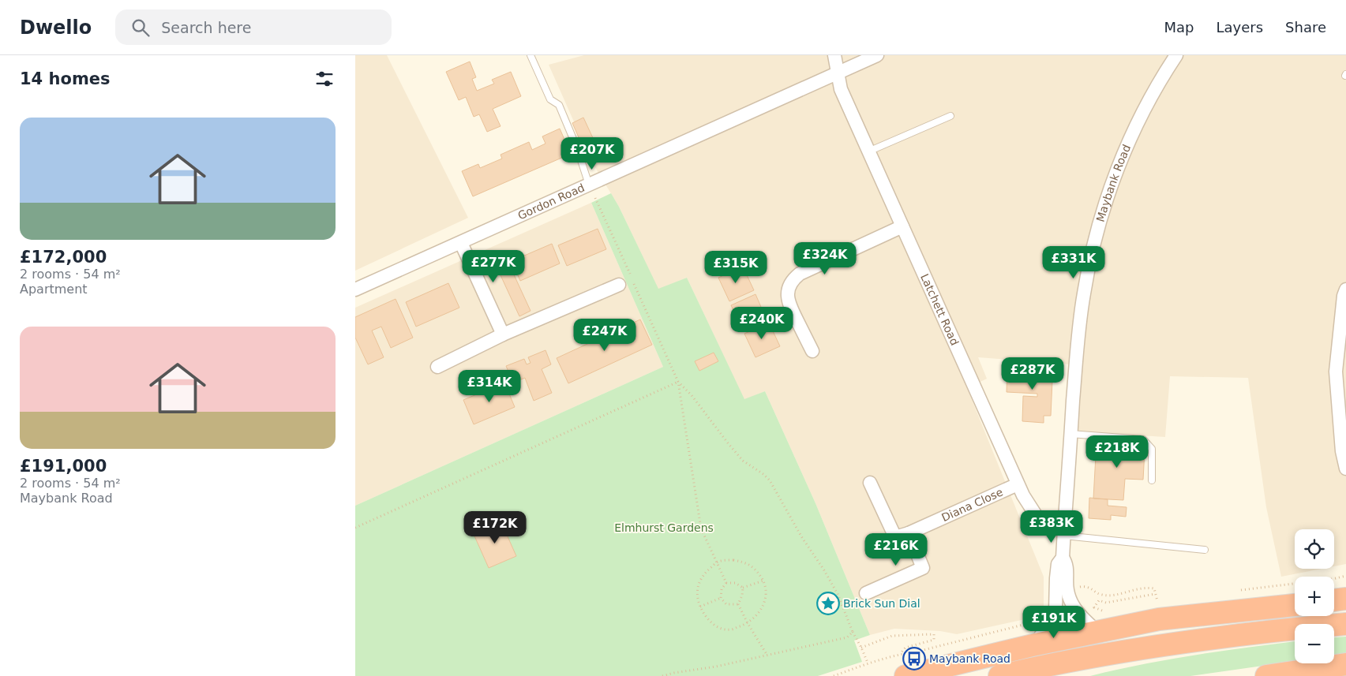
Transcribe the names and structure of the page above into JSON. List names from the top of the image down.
{
  "streets": {
    "street": [
      "Maybank Road",
      "Gordon Road",
      "Latchett Road",
      "Diana Close"
    ]
  },
  "crossings": [
    ["Maybank Road", "Latchett Road"],
    ["Gordon Road", "Latchett Road"],
    ["Latchett Road", "Diana Close"]
  ],
  "parks": ["Elmhurst Gardens"],
  "places": {
    "place": ["Brick Sun Dial"],
    "bus stop": ["Maybank Road"]
  },
  "page": {
    "header": "Dwello",
    "search": "Search here",
    "nav": ["Map", "Layers", "Share"],
    "heading": "14 homes",
    "list": [
      {
        "name": "£172,000",
        "note": "2 rooms · 54 m² · Apartment"
      },
      {
        "name": "£191,000",
        "note": "2 rooms · 54 m² · Maybank Road"
      }
    ],
    "price": [
      "£207K",
      "£324K",
      "£331K",
      "£277K",
      "£315K",
      "£240K",
      "£247K",
      "£287K",
      "£314K",
      "£218K",
      "£383K",
      "£172K",
      "£216K",
      "£191K"
    ],
    "map_buttons": ["+", "−"]
  }
}
